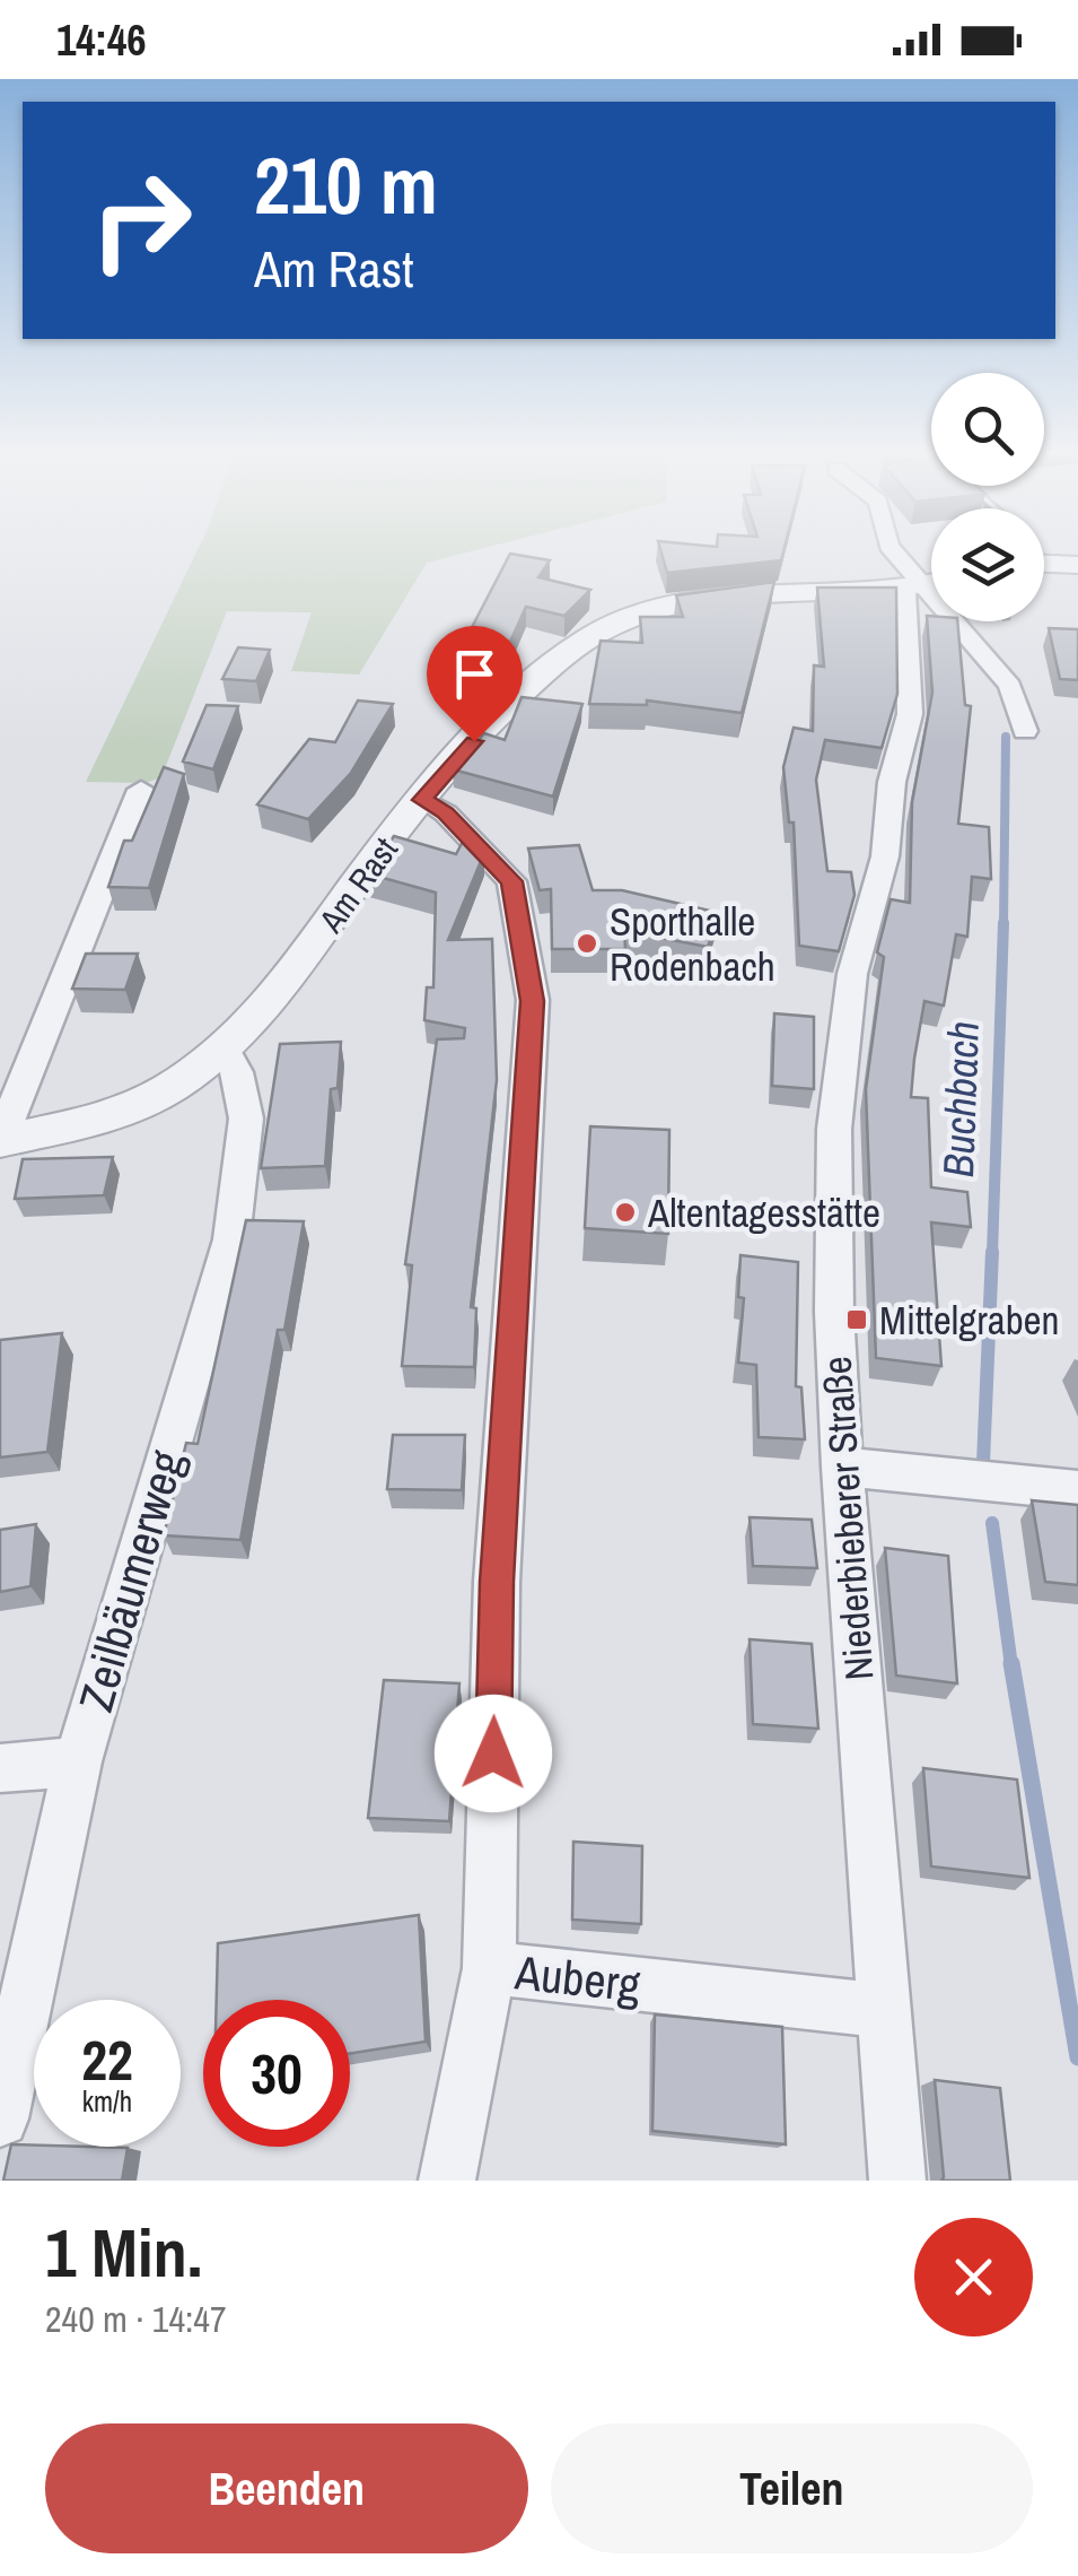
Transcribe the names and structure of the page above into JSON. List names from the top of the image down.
{
  "streets": {
    "street": [
      "Am Rast",
      "Niederbieberer Straße",
      "Zeilbäumerweg",
      "Auberg"
    ]
  },
  "crossings": [
    ["Am Rast", "Niederbieberer Straße"],
    ["Am Rast", "Zeilbäumerweg"],
    ["Niederbieberer Straße", "Auberg"]
  ],
  "water": ["Buchbach"],
  "places": {
    "other": ["Sporthalle Rodenbach", "Altentagesstätte"],
    "transit": ["Mittelgraben"]
  },
  "page": {
    "status": "14:46",
    "turn": ["210 m", "Am Rast"],
    "speed": "22 km/h",
    "limit": "30",
    "heading": ["1 Min.", "240 m · 14:47"],
    "buttons": ["Beenden", "Teilen"]
  }
}
